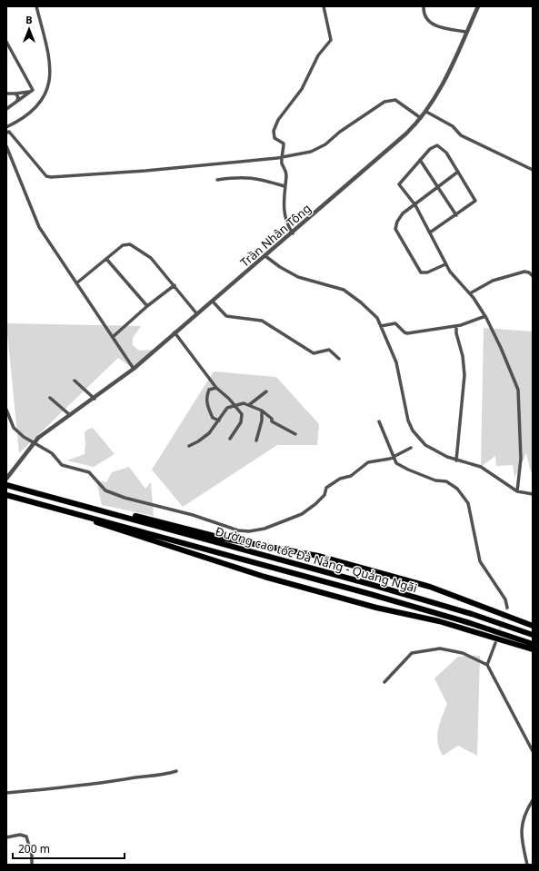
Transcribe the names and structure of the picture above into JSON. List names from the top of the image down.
{
  "streets": {
    "highway": ["Đường cao tốc Đà Nẵng - Quảng Ngãi"],
    "street": ["Trần Nhân Tông"]
  },
  "scale_bar": "200 m",
  "north": "top"
}
